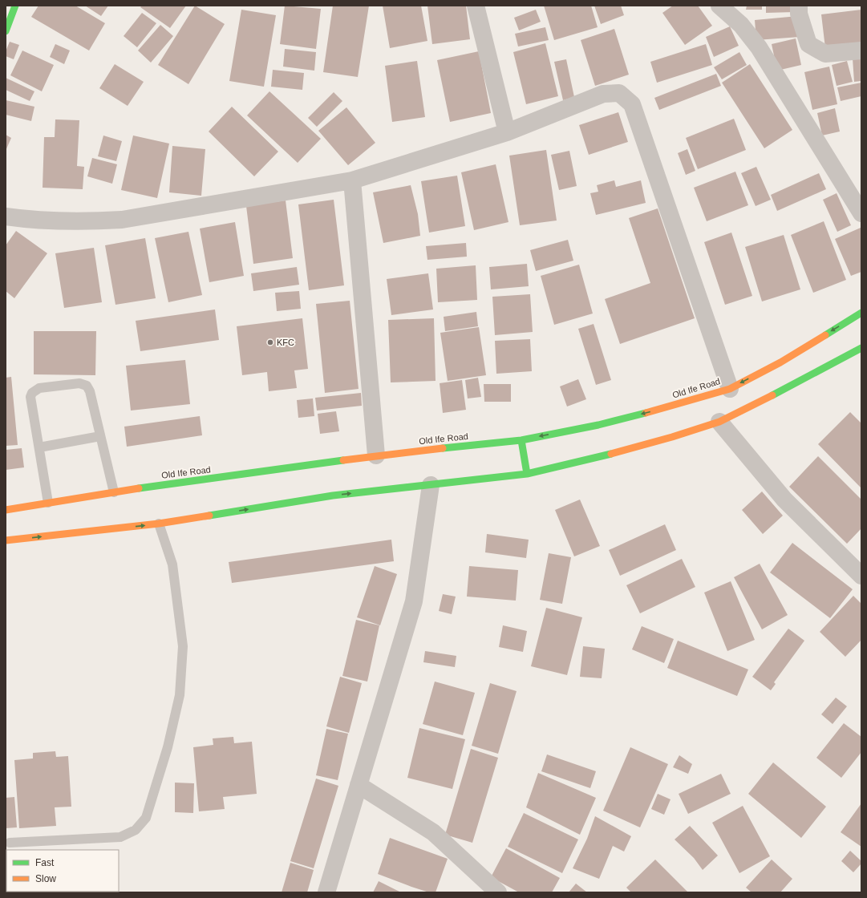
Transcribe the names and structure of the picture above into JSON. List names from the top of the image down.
{
  "streets": {
    "main road": ["Old Ife Road"]
  },
  "places": ["KFC"],
  "legend": ["Fast", "Slow"]
}
